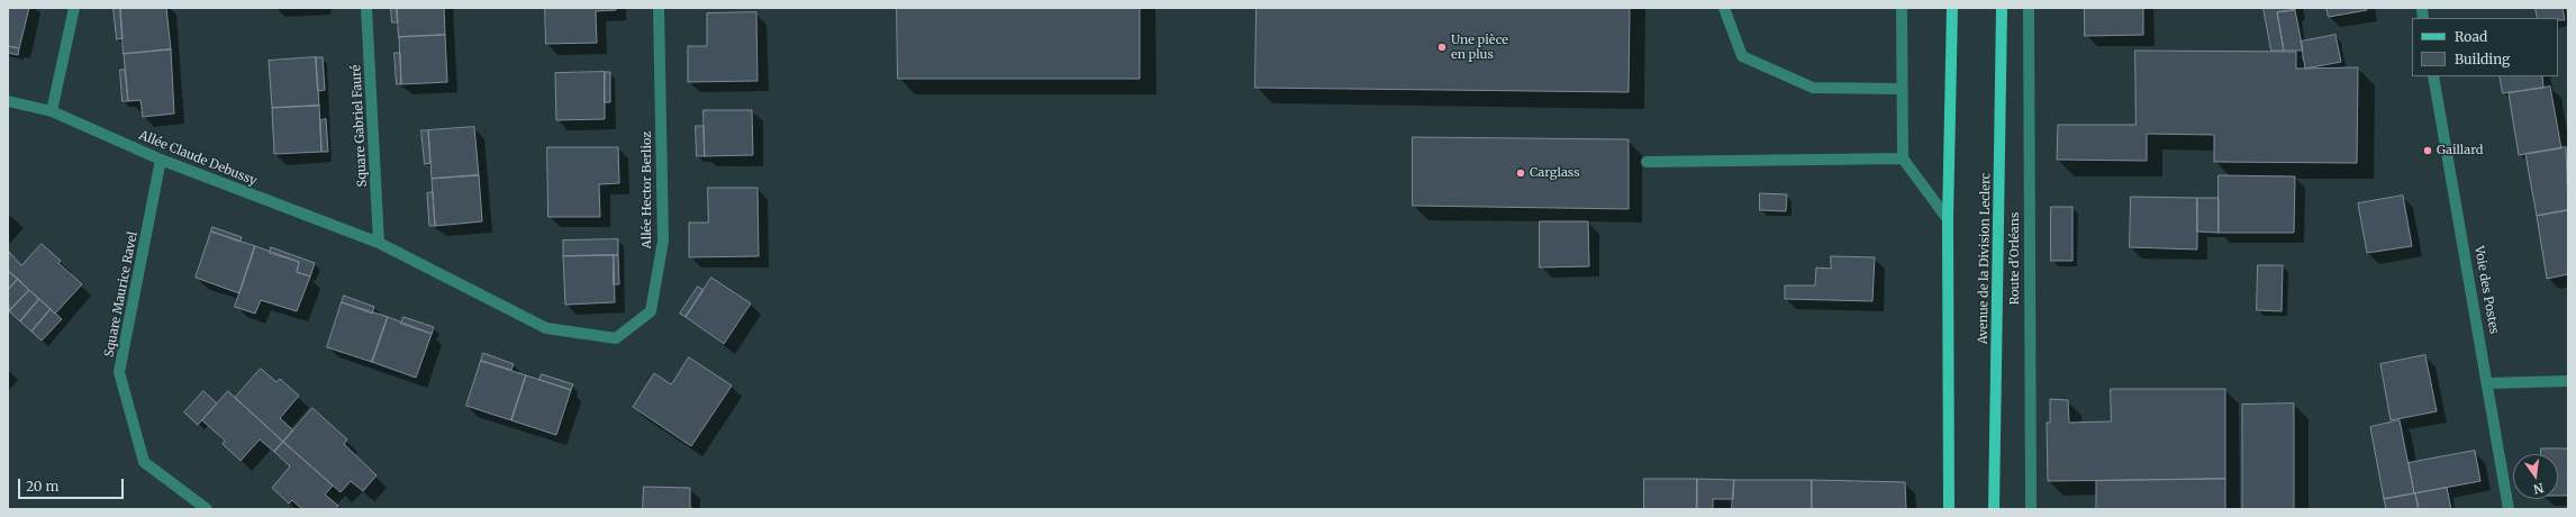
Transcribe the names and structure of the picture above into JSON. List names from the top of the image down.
{
  "streets": {
    "main road": ["Avenue de la Division Leclerc"],
    "street": [
      "Square Gabriel Fauré",
      "Allée Claude Debussy",
      "Allée Hector Berlioz",
      "Route d'Orléans",
      "Voie des Postes",
      "Square Maurice Ravel"
    ]
  },
  "crossings": [
    ["Square Gabriel Fauré", "Allée Claude Debussy"],
    ["Square Gabriel Fauré", "Allée Hector Berlioz"],
    ["Allée Claude Debussy", "Allée Hector Berlioz"],
    ["Allée Claude Debussy", "Square Maurice Ravel"]
  ],
  "places": ["Une pièce en plus", "Gaillard", "Carglass"],
  "legend": ["Road", "Building"],
  "scale_bar": "20 m",
  "north": "bottom"
}
